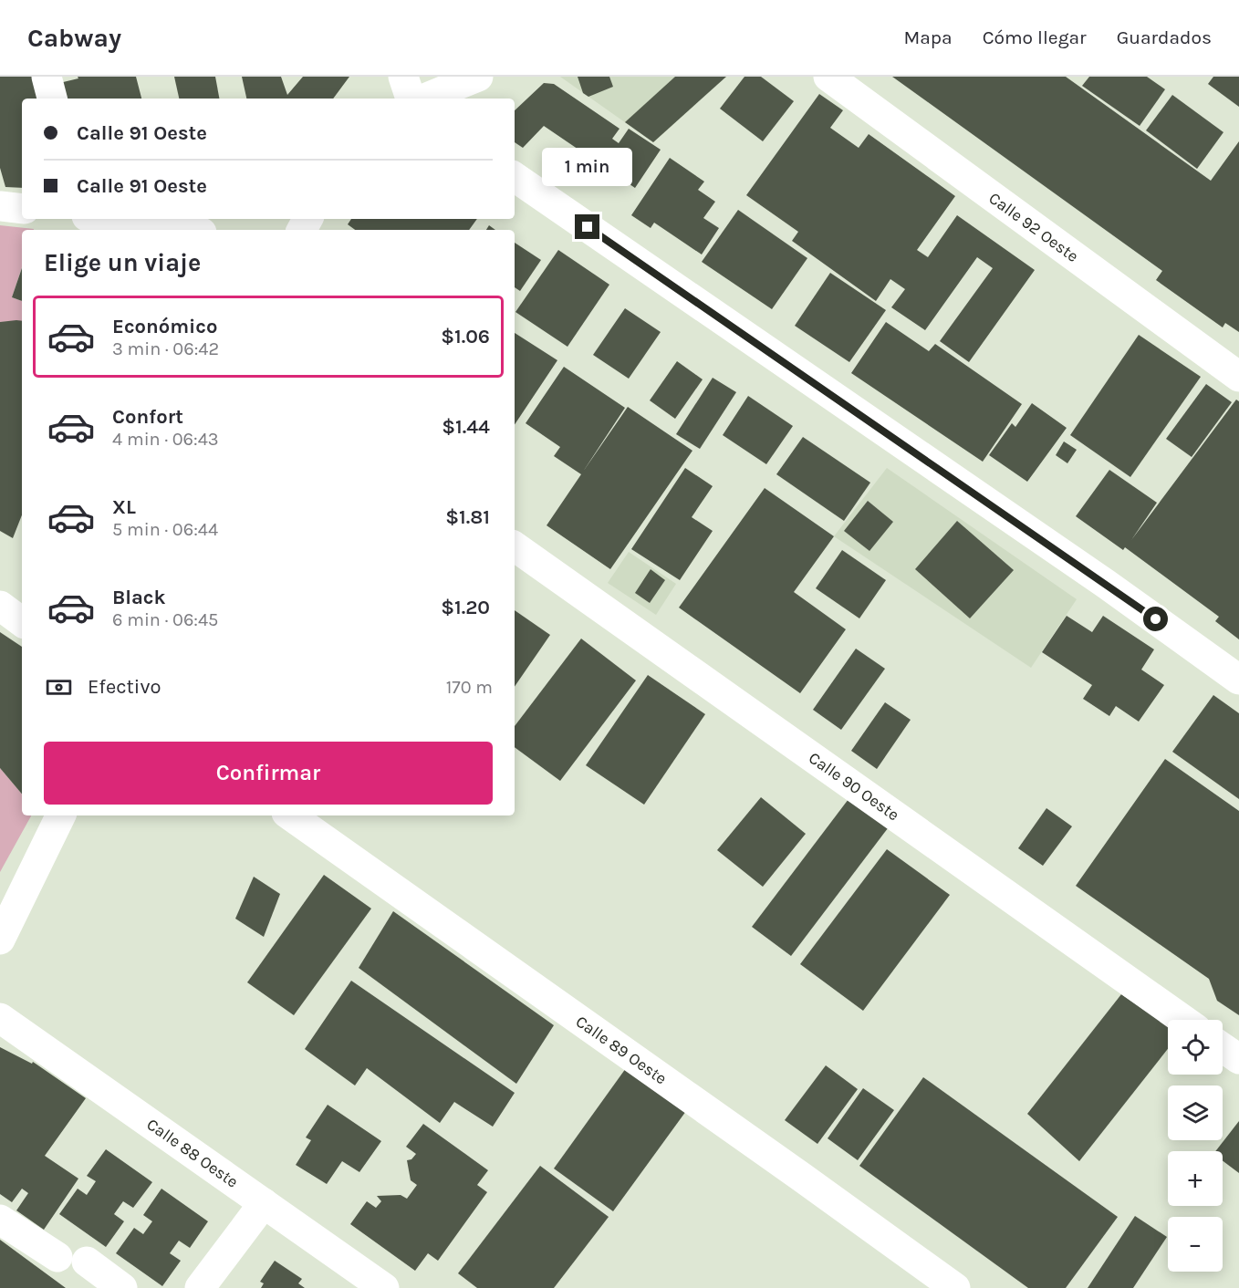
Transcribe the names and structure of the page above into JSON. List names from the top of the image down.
{
  "streets": {
    "street": [
      "Calle 92 Oeste",
      "Calle 90 Oeste",
      "Calle 89 Oeste",
      "Calle 88 Oeste"
    ]
  },
  "page": {
    "header": "Cabway",
    "nav": ["Mapa", "Cómo llegar", "Guardados"],
    "banner": ["Calle 91 Oeste", "Calle 91 Oeste"],
    "bubble": "1 min",
    "heading": "Elige un viaje",
    "list": [
      {
        "name": "Económico",
        "note": "3 min · 06:42",
        "value": "$1.06"
      },
      {
        "name": "Confort",
        "note": "4 min · 06:43",
        "value": "$1.44"
      },
      {
        "name": "XL",
        "note": "5 min · 06:44",
        "value": "$1.81"
      },
      {
        "name": "Black",
        "note": "6 min · 06:45",
        "value": "$1.20"
      }
    ],
    "pay": ["Efectivo", "170 m"],
    "buttons": "Confirmar",
    "map_buttons": ["+", "−"]
  }
}
